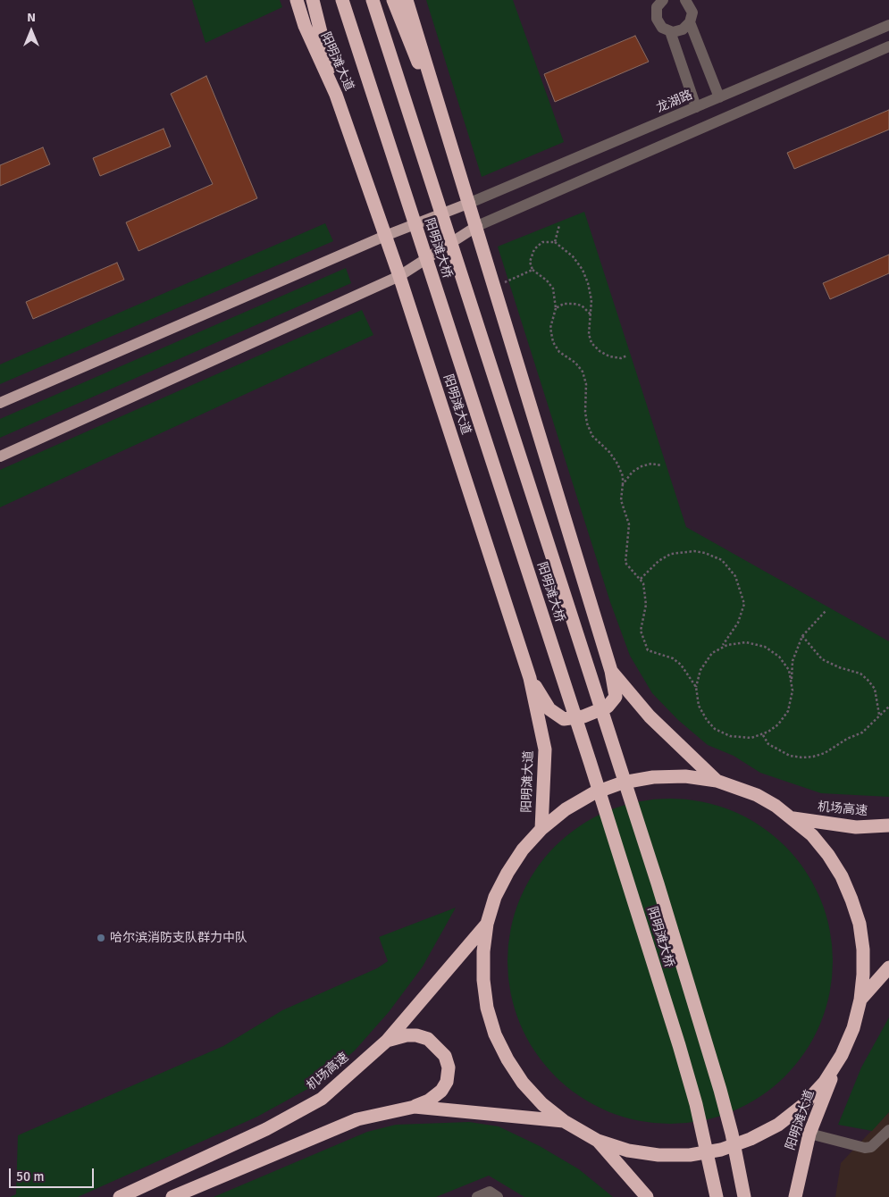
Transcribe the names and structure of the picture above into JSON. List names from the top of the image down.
{
  "streets": {
    "highway": ["阳明滩大道", "阳明滩大桥", "机场高速"],
    "street": ["龙湖路"]
  },
  "places": ["哈尔滨消防支队群力中队"],
  "scale_bar": "50 m",
  "north": "top"
}
